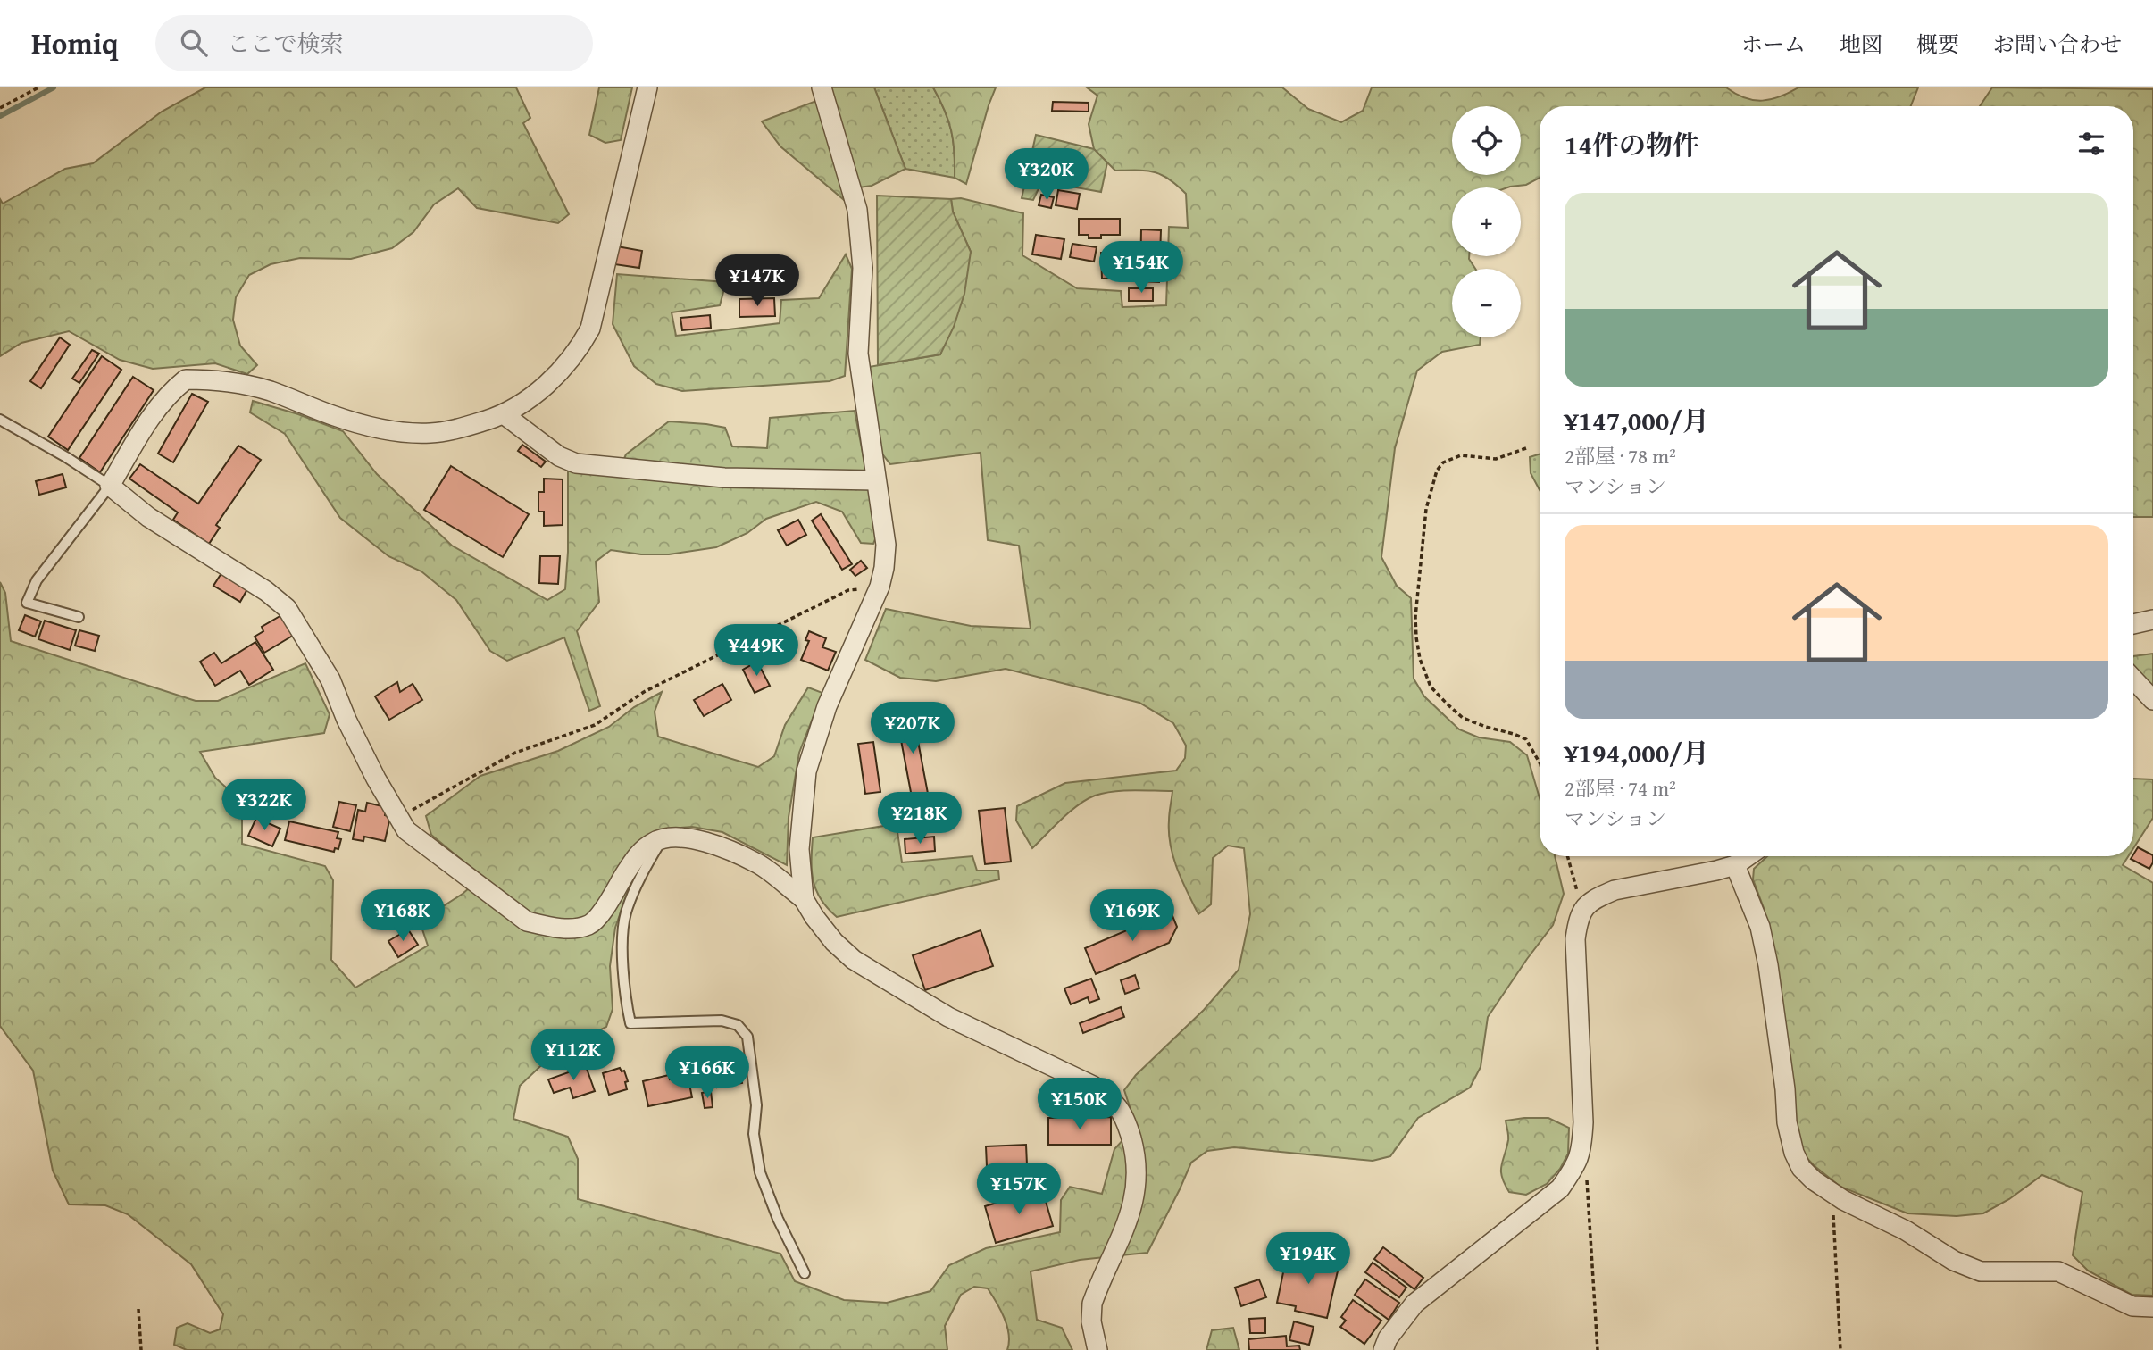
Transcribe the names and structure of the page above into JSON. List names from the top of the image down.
{
  "page": {
    "header": "Homiq",
    "search": "ここで検索",
    "nav": [
      "ホーム",
      "地図",
      "概要",
      "お問い合わせ"
    ],
    "map_buttons": ["+", "−"],
    "heading": "14件の物件",
    "price": [
      "¥320K",
      "¥154K",
      "¥147K",
      "¥449K",
      "¥207K",
      "¥322K",
      "¥218K",
      "¥168K",
      "¥169K",
      "¥112K",
      "¥166K",
      "¥150K",
      "¥157K",
      "¥194K"
    ],
    "list": [
      {
        "name": "¥147,000/月",
        "note": "2部屋 · 78 m² · マンション"
      },
      {
        "name": "¥194,000/月",
        "note": "2部屋 · 74 m² · マンション"
      }
    ]
  }
}
